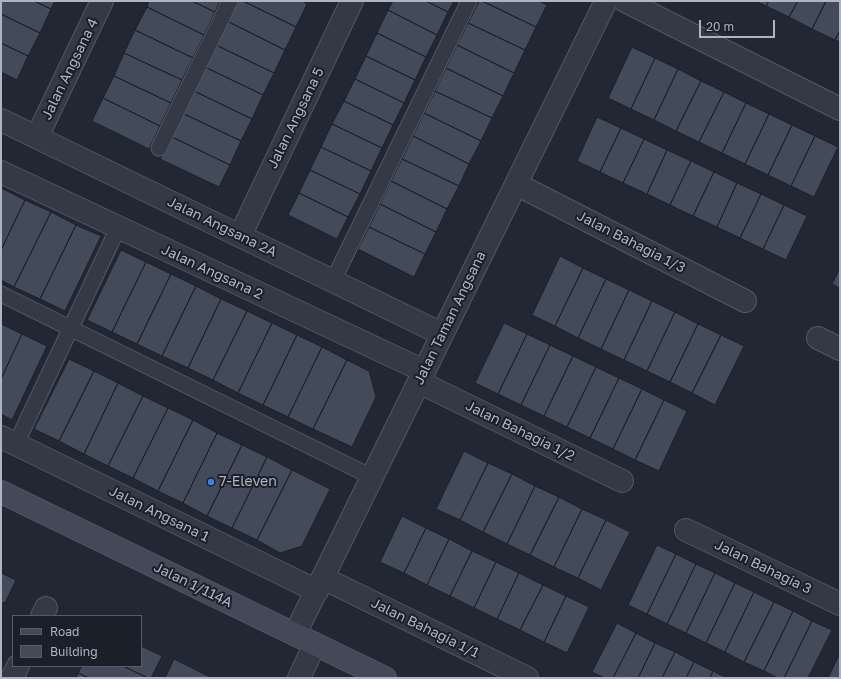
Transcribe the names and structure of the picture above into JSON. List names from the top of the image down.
{
  "streets": {
    "street": [
      "Jalan Angsana 4",
      "Jalan Angsana 5",
      "Jalan Angsana 2A",
      "Jalan Bahagia 1/3",
      "Jalan Angsana 2",
      "Jalan Taman Angsana",
      "Jalan Bahagia 1/2",
      "Jalan Angsana 1",
      "Jalan Bahagia 3",
      "Jalan 1/114A",
      "Jalan Bahagia 1/1"
    ]
  },
  "crossings": [
    ["Jalan Angsana 4", "Jalan Angsana 2A"],
    ["Jalan Angsana 5", "Jalan Angsana 2A"],
    ["Jalan Angsana 2A", "Jalan Taman Angsana"],
    ["Jalan Bahagia 1/3", "Jalan Taman Angsana"],
    ["Jalan Angsana 2", "Jalan Taman Angsana"],
    ["Jalan Angsana 2", "Jalan Bahagia 1/2"],
    ["Jalan Taman Angsana", "Jalan Bahagia 1/2"],
    ["Jalan Taman Angsana", "Jalan Angsana 1"],
    ["Jalan Taman Angsana", "Jalan 1/114A"],
    ["Jalan Taman Angsana", "Jalan Bahagia 1/1"],
    ["Jalan Angsana 1", "Jalan Bahagia 1/1"]
  ],
  "places": ["7-Eleven"],
  "legend": ["Road", "Building"],
  "scale_bar": "20 m"
}
